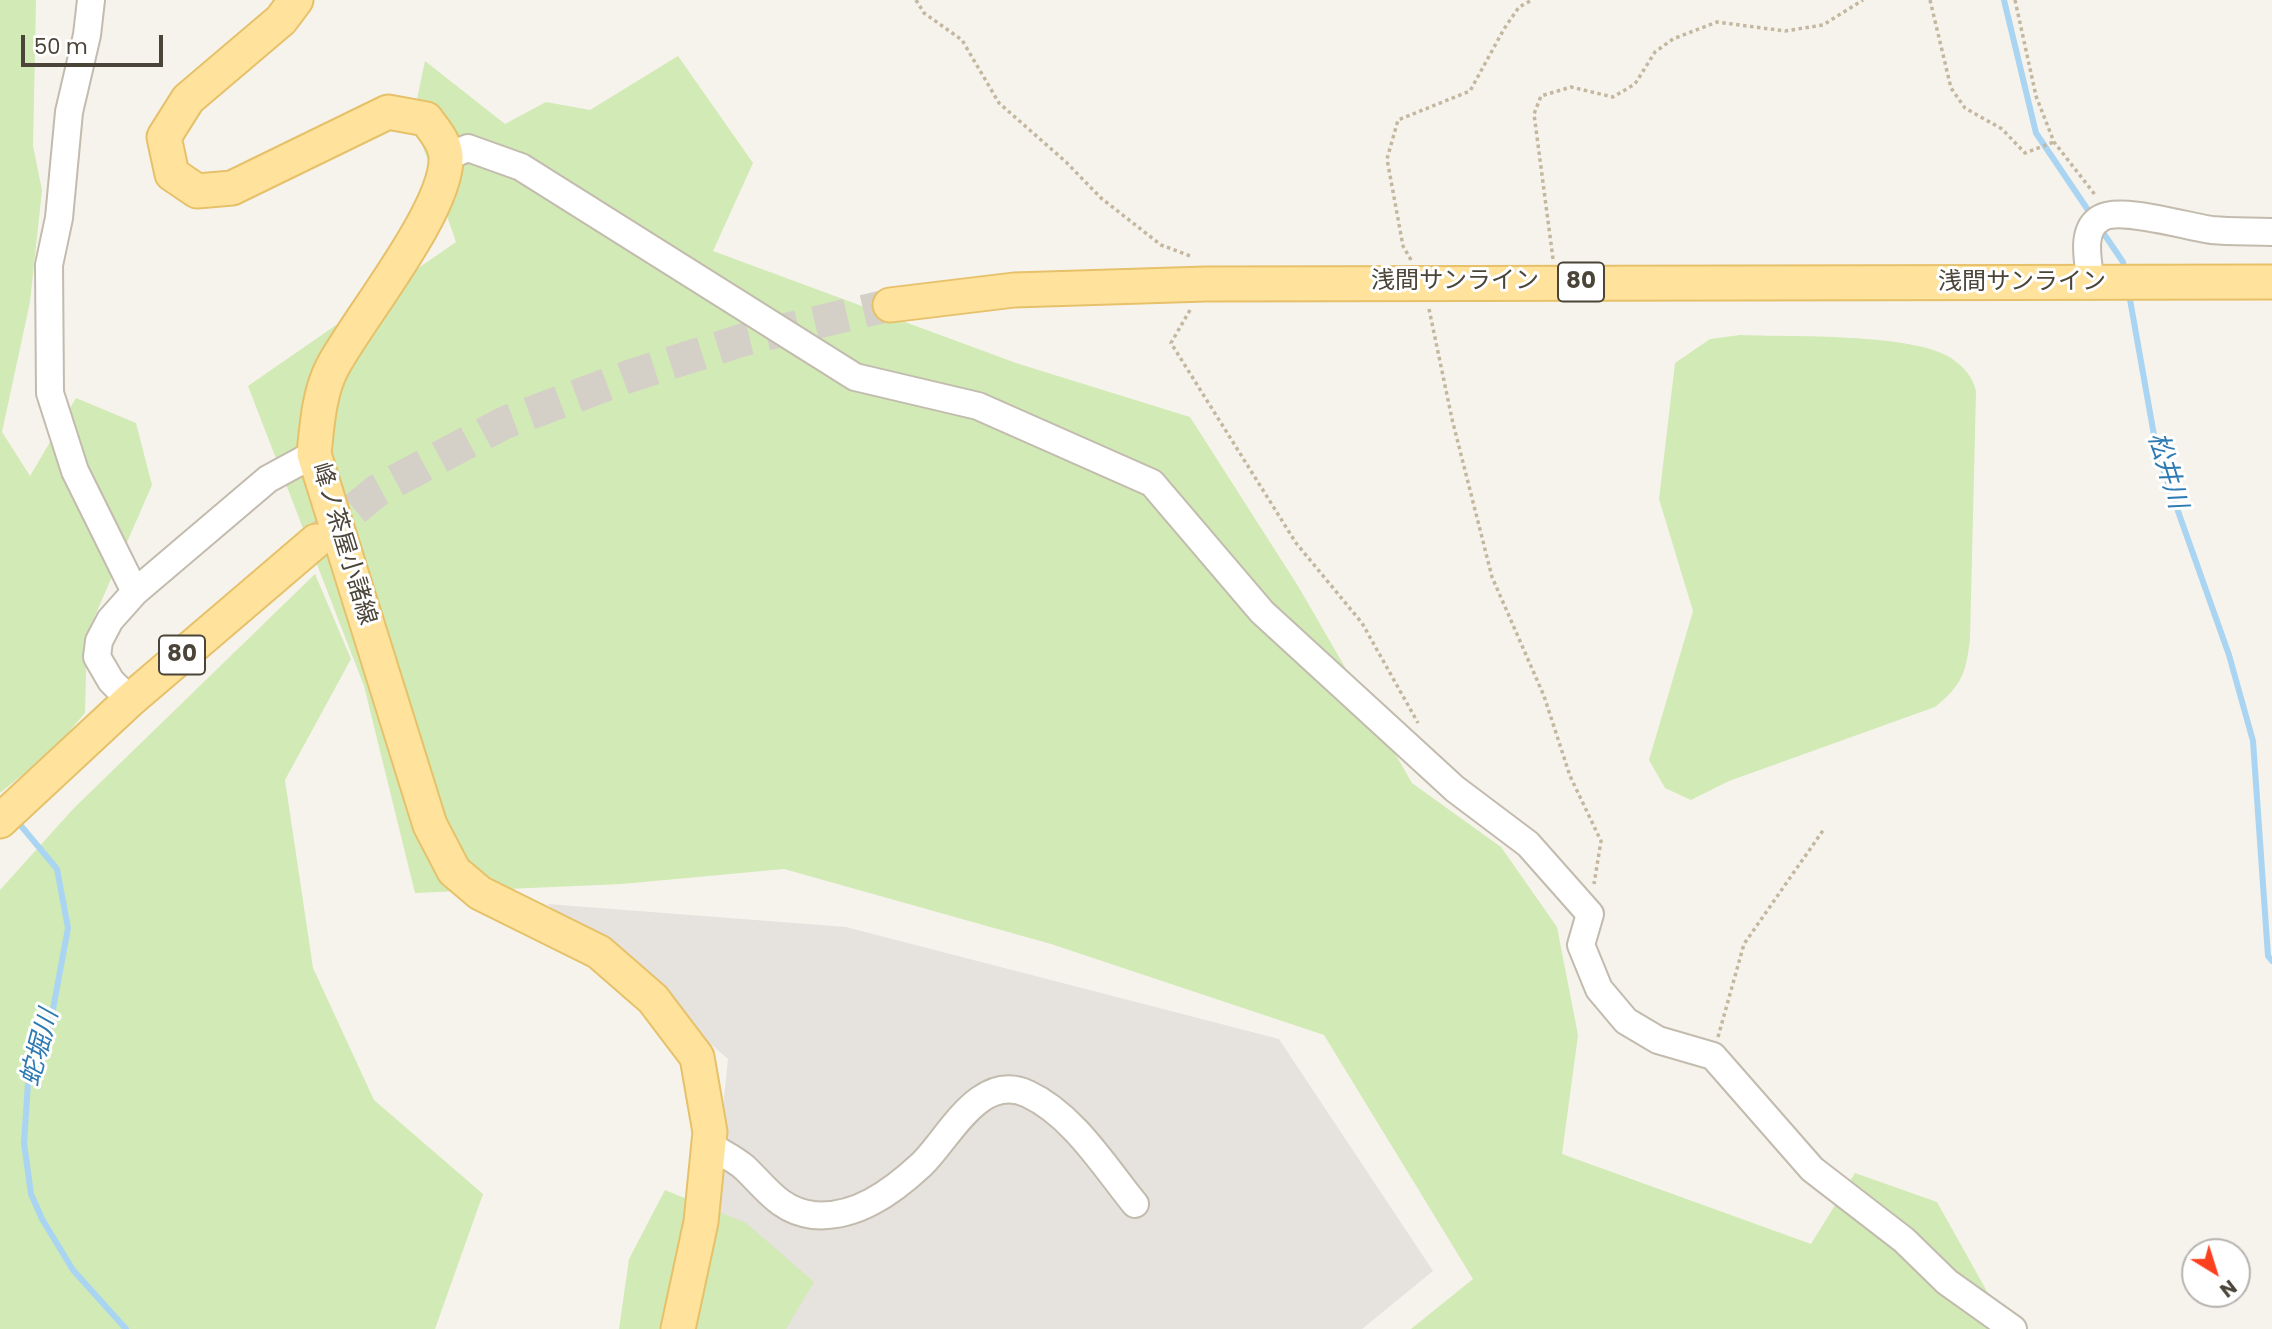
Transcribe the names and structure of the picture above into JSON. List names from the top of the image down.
{
  "streets": {
    "main road": ["浅間サンライン", "80", "峰ノ茶屋小諸線"]
  },
  "water": ["松井川", "蛇堀川"],
  "scale_bar": "50 m",
  "north": "bottom right"
}
